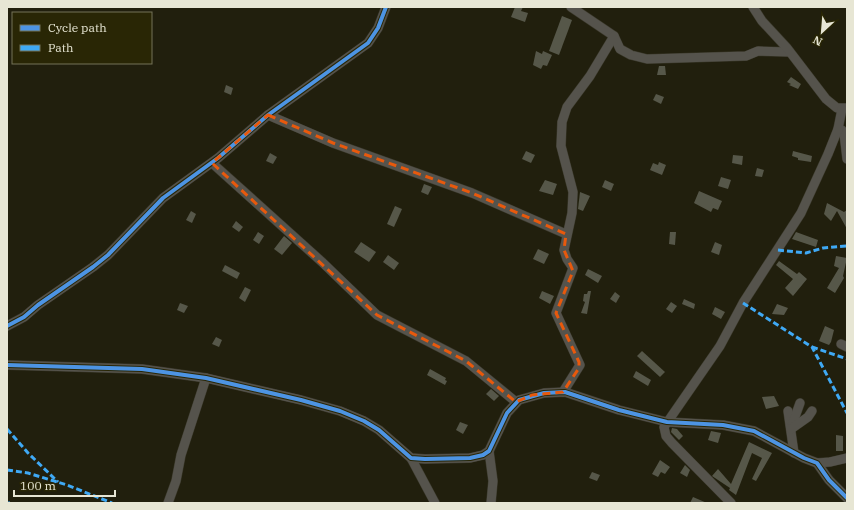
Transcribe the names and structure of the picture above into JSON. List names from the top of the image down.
{
  "legend": ["Cycle path", "Path"],
  "scale_bar": "100 m",
  "north": "bottom left"
}
